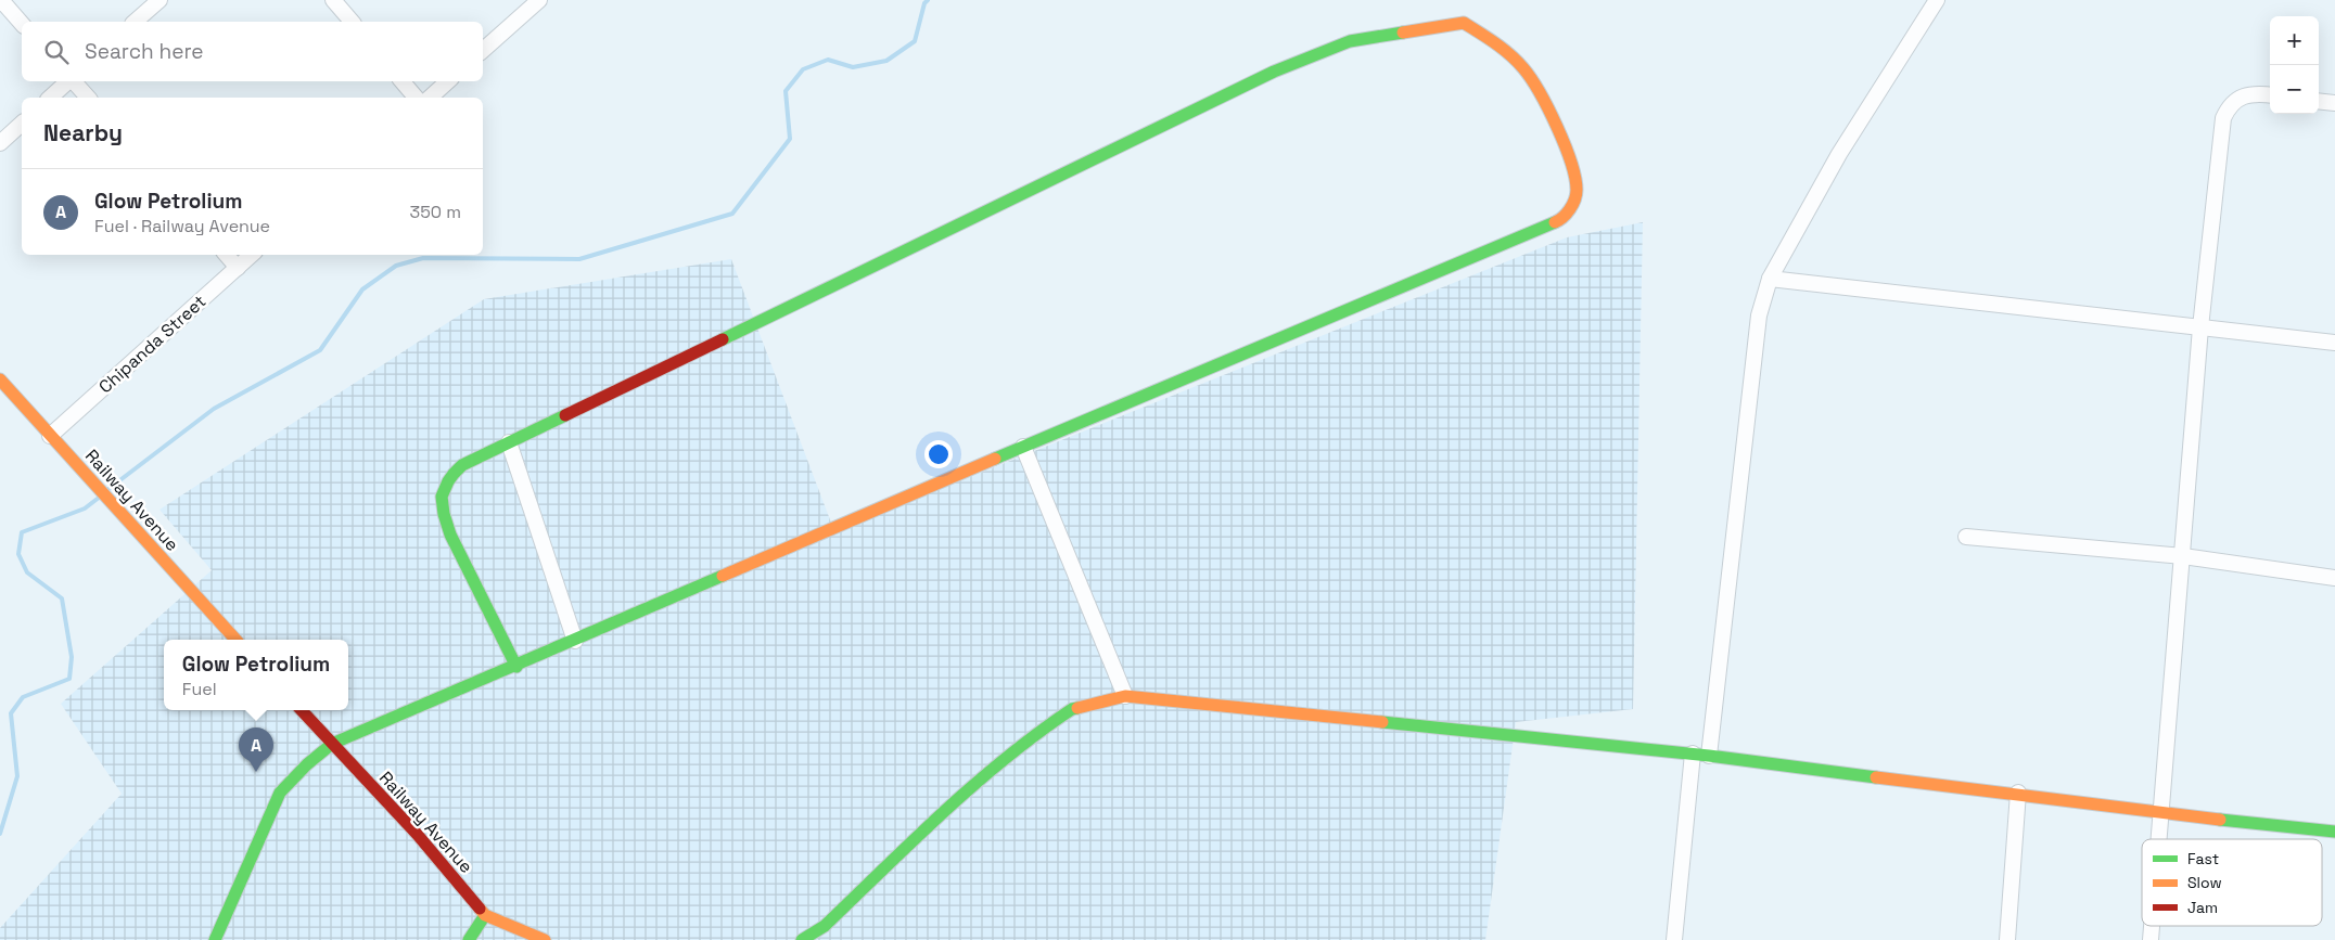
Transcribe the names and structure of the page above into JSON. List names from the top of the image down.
{
  "streets": {
    "street": ["Chipanda Street", "Railway Avenue"]
  },
  "crossings": [
    ["Chipanda Street", "Railway Avenue"]
  ],
  "legend": ["Fast", "Slow", "Jam"],
  "page": {
    "map_buttons": ["+", "−"],
    "search": "Search here",
    "heading": "Nearby",
    "list": [
      {
        "mark": "A",
        "name": "Glow Petrolium",
        "note": "Fuel · Railway Avenue",
        "value": "350 m"
      }
    ],
    "popup": ["Glow Petrolium", "Fuel"],
    "pins": "A"
  }
}
